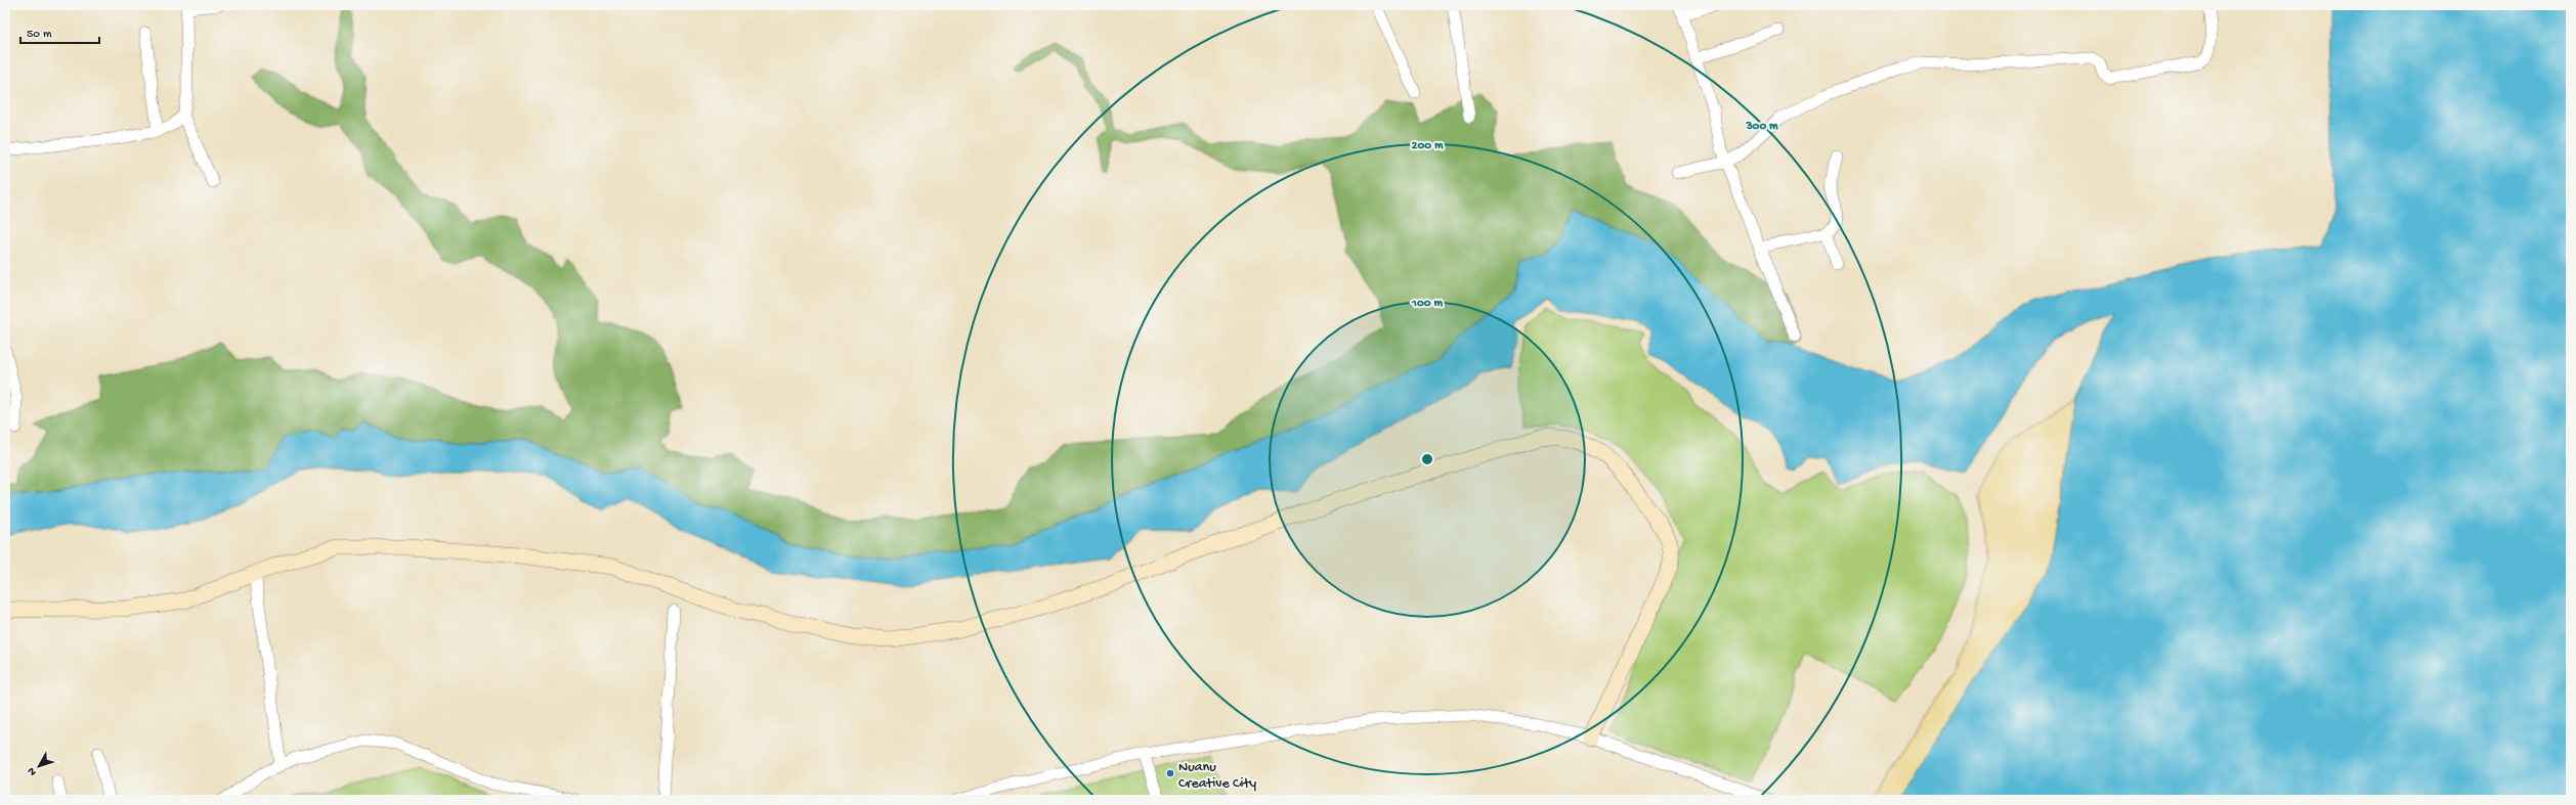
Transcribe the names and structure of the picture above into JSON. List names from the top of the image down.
{
  "places": ["Nuanu Creative City"],
  "scale_bar": "50 m",
  "north": "bottom left",
  "rings": ["300 m", "200 m", "100 m"]
}
